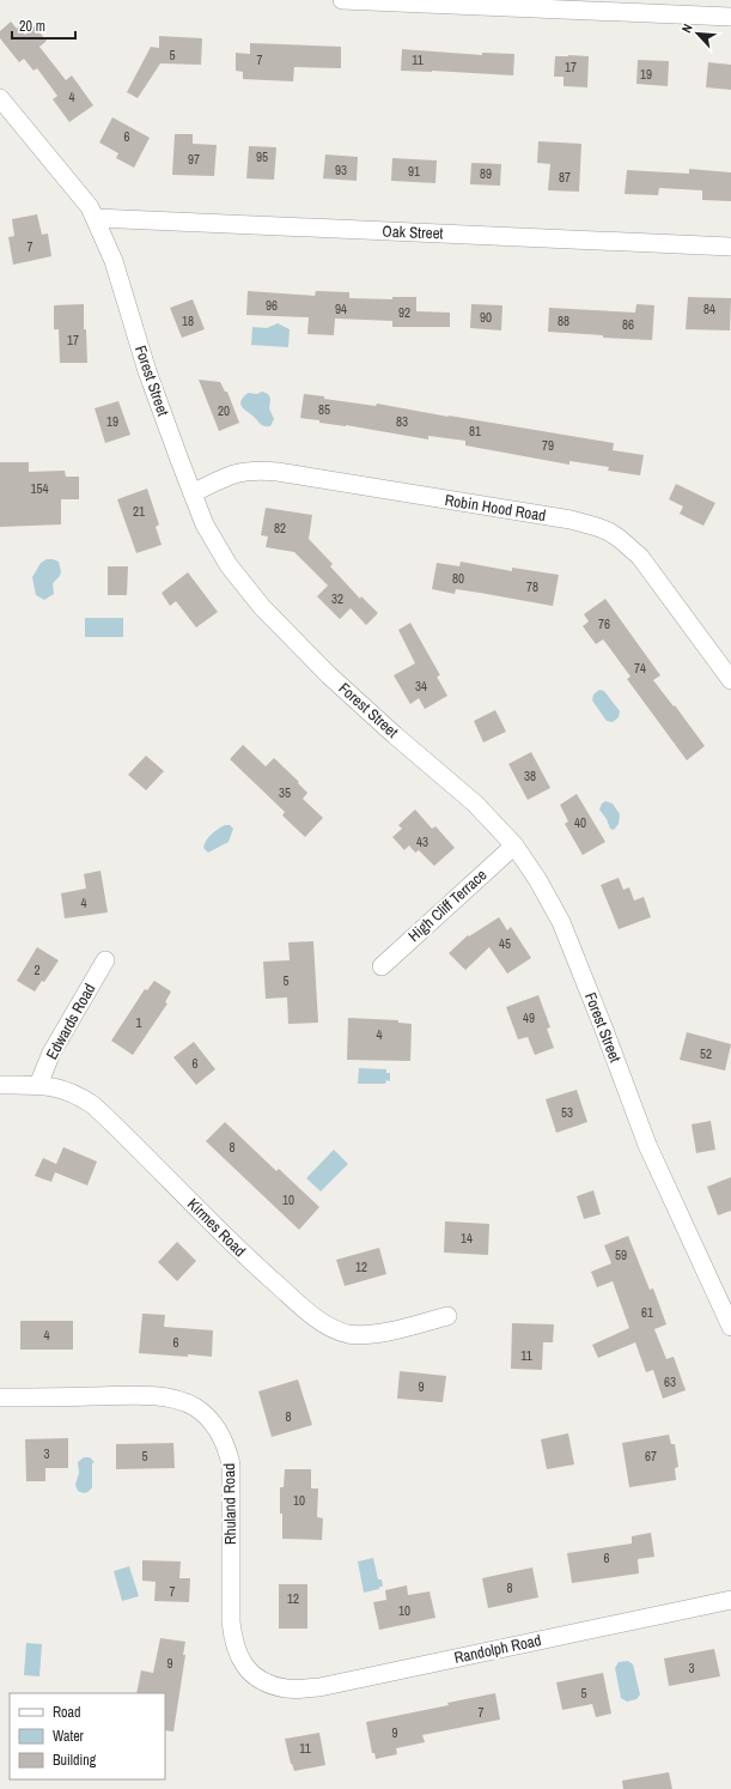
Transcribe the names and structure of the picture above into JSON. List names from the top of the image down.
{
  "streets": {
    "street": [
      "Oak Street",
      "Forest Street",
      "Robin Hood Road",
      "High Cliff Terrace",
      "Edwards Road",
      "Kirmes Road",
      "Rhuland Road",
      "Randolph Road"
    ]
  },
  "crossings": [
    ["Oak Street", "Forest Street"],
    ["Forest Street", "Robin Hood Road"],
    ["Forest Street", "High Cliff Terrace"],
    ["Edwards Road", "Kirmes Road"],
    ["Rhuland Road", "Randolph Road"]
  ],
  "house_numbers": [
    "5",
    "7",
    "11",
    "17",
    "19",
    "4",
    "6",
    "95",
    "97",
    "93",
    "91",
    "89",
    "87",
    "7",
    "96",
    "94",
    "84",
    "92",
    "90",
    "18",
    "88",
    "86",
    "17",
    "85",
    "20",
    "19",
    "83",
    "81",
    "79",
    "154",
    "21",
    "82",
    "80",
    "78",
    "32",
    "76",
    "74",
    "34",
    "38",
    "35",
    "40",
    "43",
    "4",
    "45",
    "2",
    "5",
    "49",
    "1",
    "4",
    "52",
    "6",
    "53",
    "8",
    "10",
    "14",
    "59",
    "12",
    "61",
    "4",
    "6",
    "11",
    "63",
    "9",
    "8",
    "3",
    "5",
    "67",
    "10",
    "6",
    "8",
    "7",
    "12",
    "10",
    "9",
    "3",
    "5",
    "7",
    "9",
    "11"
  ],
  "legend": ["Road", "Water", "Building"],
  "scale_bar": "20 m",
  "north": "top left"
}
